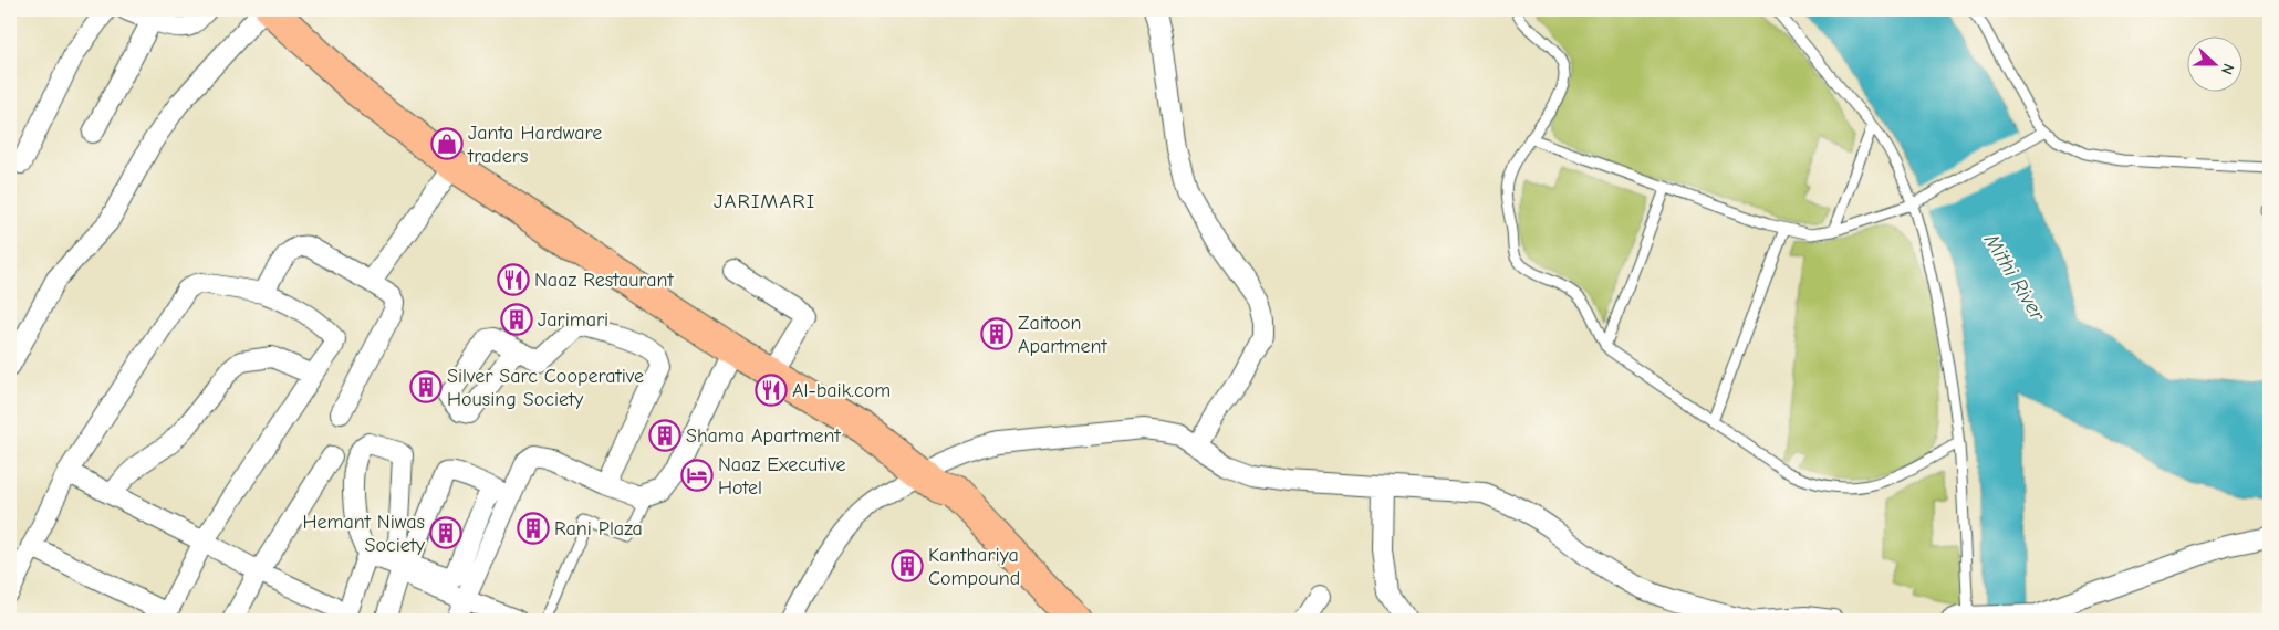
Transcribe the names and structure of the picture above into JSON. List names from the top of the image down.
{
  "districts": ["JARIMARI"],
  "water": ["Mithi River"],
  "places": {
    "shop": ["Janta Hardware traders"],
    "restaurant": ["Naaz Restaurant", "Al-baik.com"],
    "building": [
      "Jarimari",
      "Zaitoon Apartment",
      "Silver Sarc Cooperative Housing Society",
      "Shama Apartment",
      "Rani Plaza",
      "Hemant Niwas Society",
      "Kanthariya Compound"
    ],
    "hotel": ["Naaz Executive Hotel"]
  },
  "north": "right"
}
